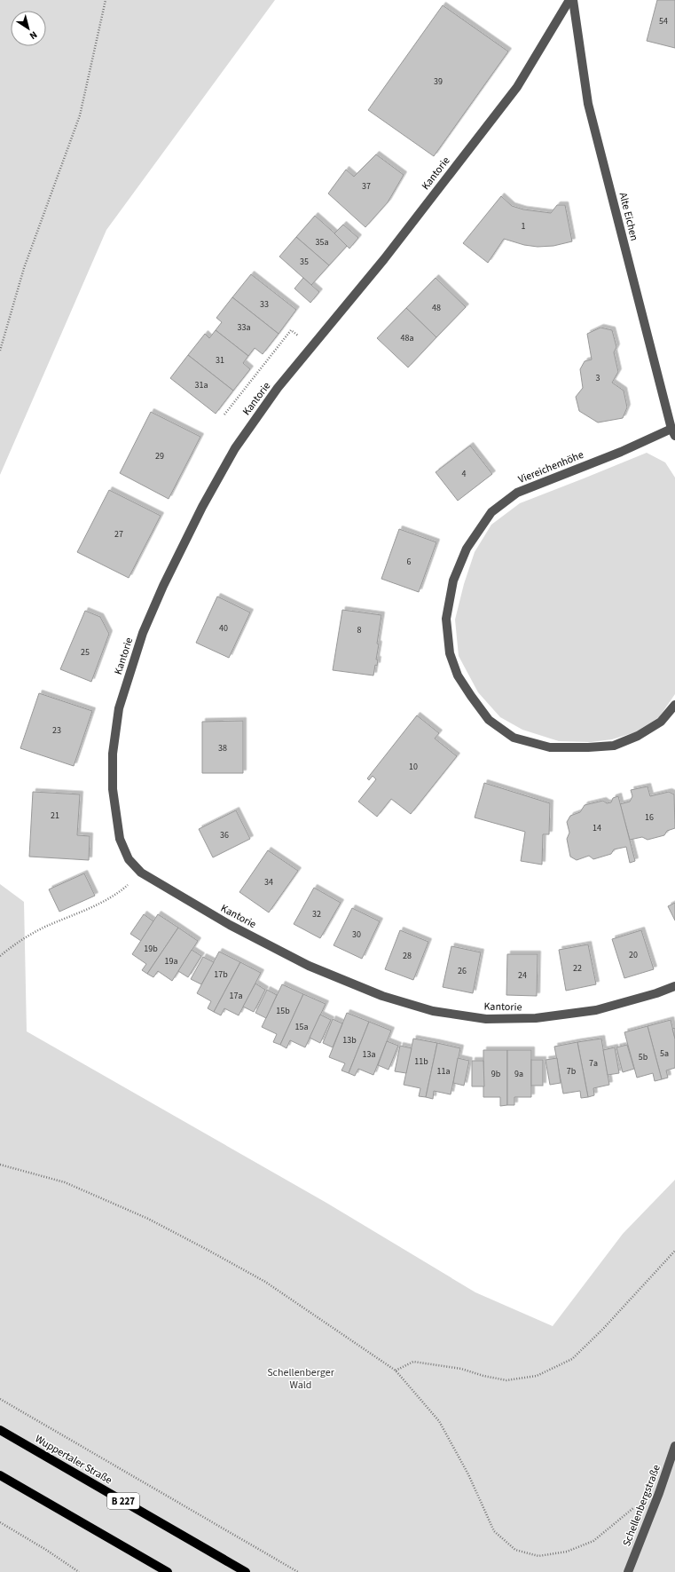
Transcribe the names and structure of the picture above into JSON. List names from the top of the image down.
{
  "streets": {
    "main road": ["Wuppertaler Straße", "B 227"],
    "street": [
      "Kantorie",
      "Alte Eichen",
      "Viereichenhöhe",
      "Schellenbergstraße"
    ]
  },
  "crossings": [
    ["Alte Eichen", "Viereichenhöhe"]
  ],
  "parks": ["Schellenberger Wald"],
  "house_numbers": [
    "54",
    "39",
    "37",
    "1",
    "35a",
    "35",
    "33",
    "48",
    "33a",
    "48a",
    "31",
    "3",
    "31a",
    "29",
    "4",
    "27",
    "6",
    "40",
    "8",
    "25",
    "23",
    "38",
    "10",
    "21",
    "16",
    "14",
    "36",
    "34",
    "32",
    "30",
    "19b",
    "20",
    "28",
    "19a",
    "22",
    "26",
    "17b",
    "24",
    "17a",
    "15b",
    "15a",
    "13b",
    "5a",
    "13a",
    "5b",
    "11b",
    "7a",
    "11a",
    "7b",
    "9b",
    "9a"
  ],
  "north": "bottom right"
}
